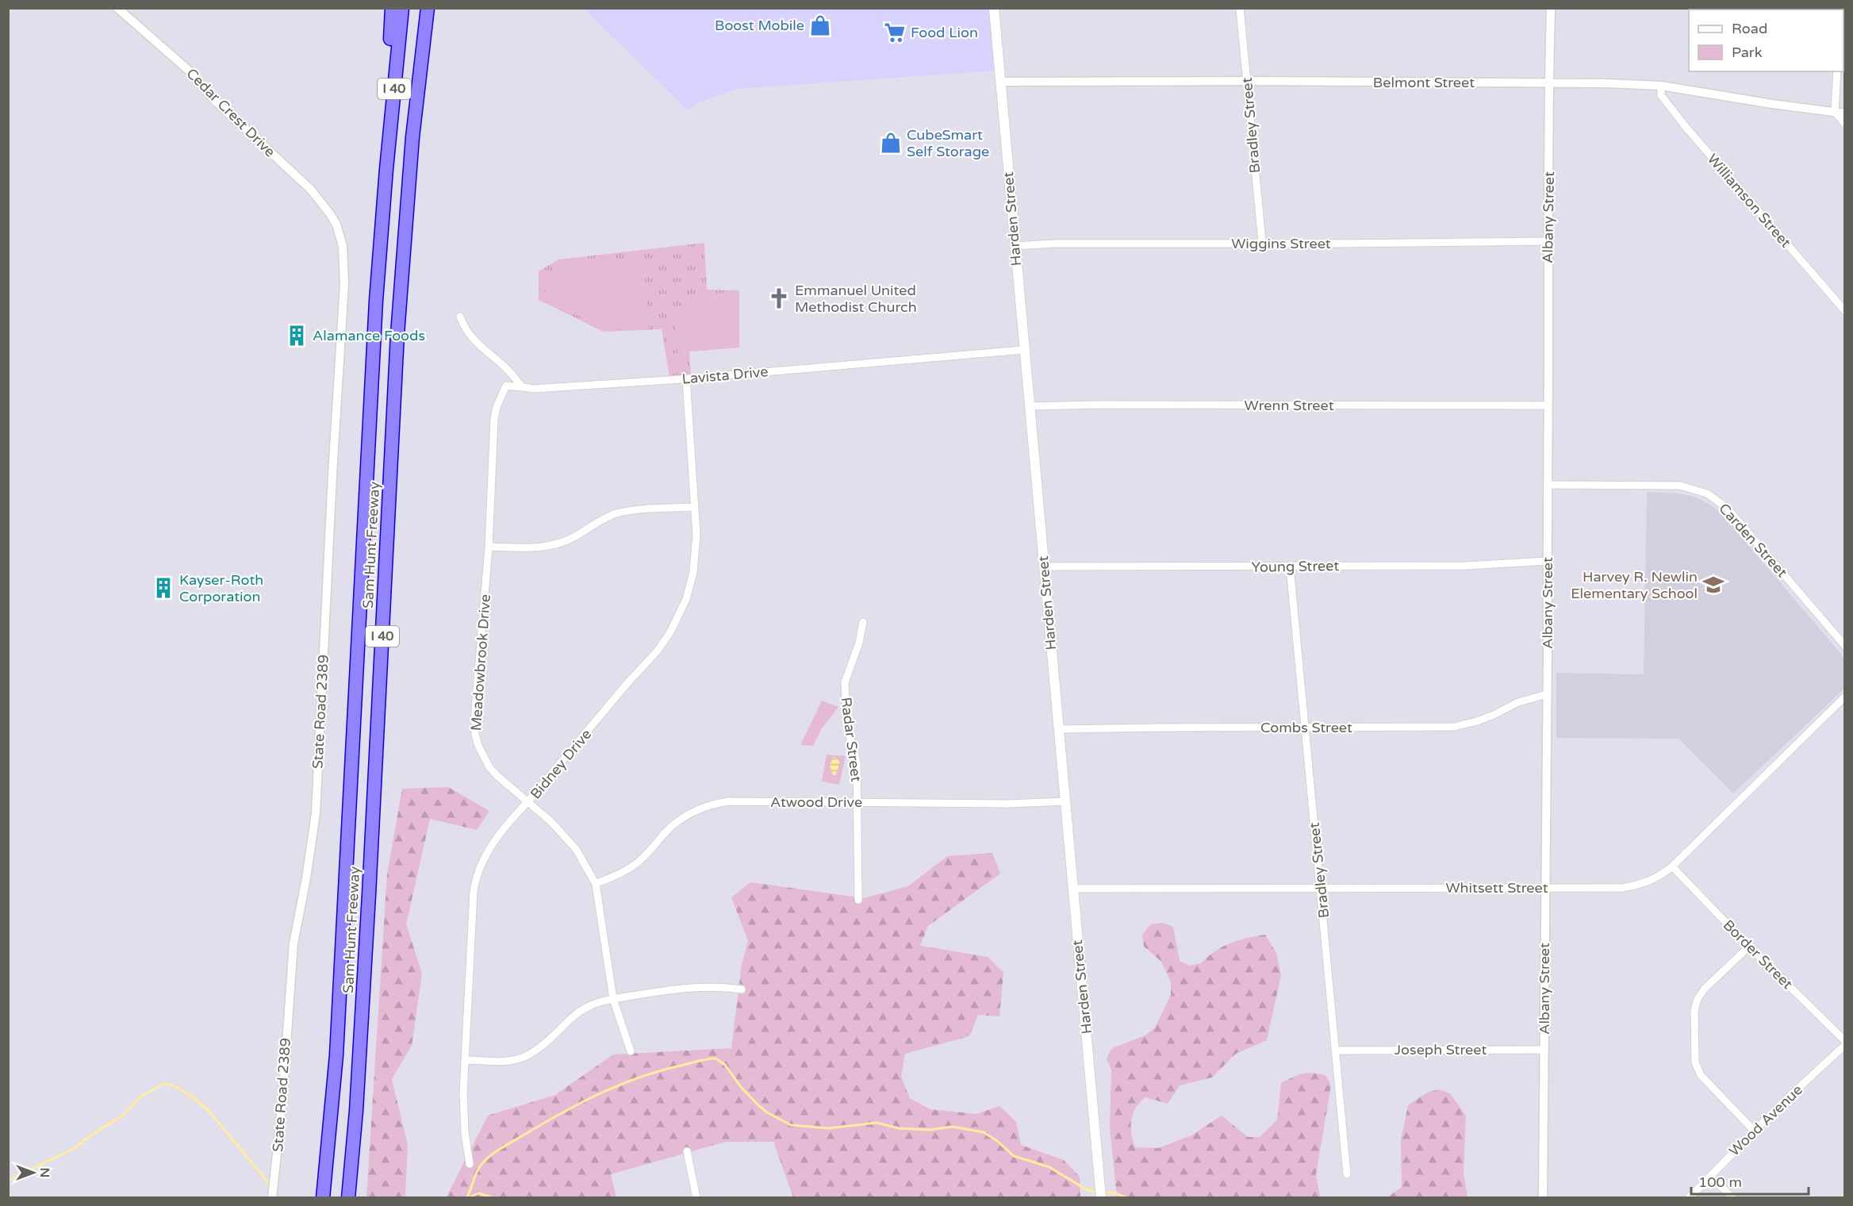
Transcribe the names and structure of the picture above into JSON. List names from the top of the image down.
{
  "streets": {
    "highway": ["I 40", "Sam Hunt Freeway"],
    "main road": ["Harden Street"],
    "street": [
      "Belmont Street",
      "Cedar Crest Drive",
      "Bradley Street",
      "Williamson Street",
      "Albany Street",
      "Wiggins Street",
      "Lavista Drive",
      "Wrenn Street",
      "Carden Street",
      "Young Street",
      "Meadowbrook Drive",
      "State Road 2389",
      "Combs Street",
      "Radar Street",
      "Bidney Drive",
      "Atwood Drive",
      "Whitsett Street",
      "Border Street",
      "Joseph Street",
      "Wood Avenue"
    ]
  },
  "crossings": [
    ["Belmont Street", "Bradley Street"],
    ["Belmont Street", "Williamson Street"],
    ["Belmont Street", "Albany Street"],
    ["Belmont Street", "Harden Street"],
    ["Cedar Crest Drive", "State Road 2389"],
    ["Bradley Street", "Wiggins Street"],
    ["Bradley Street", "Young Street"],
    ["Bradley Street", "Combs Street"],
    ["Bradley Street", "Whitsett Street"],
    ["Bradley Street", "Joseph Street"],
    ["Albany Street", "Wiggins Street"],
    ["Albany Street", "Wrenn Street"],
    ["Albany Street", "Carden Street"],
    ["Albany Street", "Young Street"],
    ["Albany Street", "Combs Street"],
    ["Albany Street", "Whitsett Street"],
    ["Albany Street", "Joseph Street"],
    ["Harden Street", "Wiggins Street"],
    ["Harden Street", "Lavista Drive"],
    ["Harden Street", "Wrenn Street"],
    ["Harden Street", "Young Street"],
    ["Harden Street", "Combs Street"],
    ["Harden Street", "Atwood Drive"],
    ["Harden Street", "Whitsett Street"],
    ["Lavista Drive", "Meadowbrook Drive"],
    ["Lavista Drive", "Bidney Drive"],
    ["Meadowbrook Drive", "Bidney Drive"],
    ["Meadowbrook Drive", "Atwood Drive"],
    ["Radar Street", "Atwood Drive"],
    ["Whitsett Street", "Border Street"]
  ],
  "places": {
    "shop": ["Boost Mobile", "CubeSmart Self Storage"],
    "supermarket": ["Food Lion"],
    "church": ["Emmanuel United Methodist Church"],
    "building": ["Alamance Foods", "Kayser-Roth Corporation"],
    "school or university": ["Harvey R. Newlin Elementary School"]
  },
  "legend": ["Road", "Park"],
  "scale_bar": "100 m",
  "north": "right"
}
